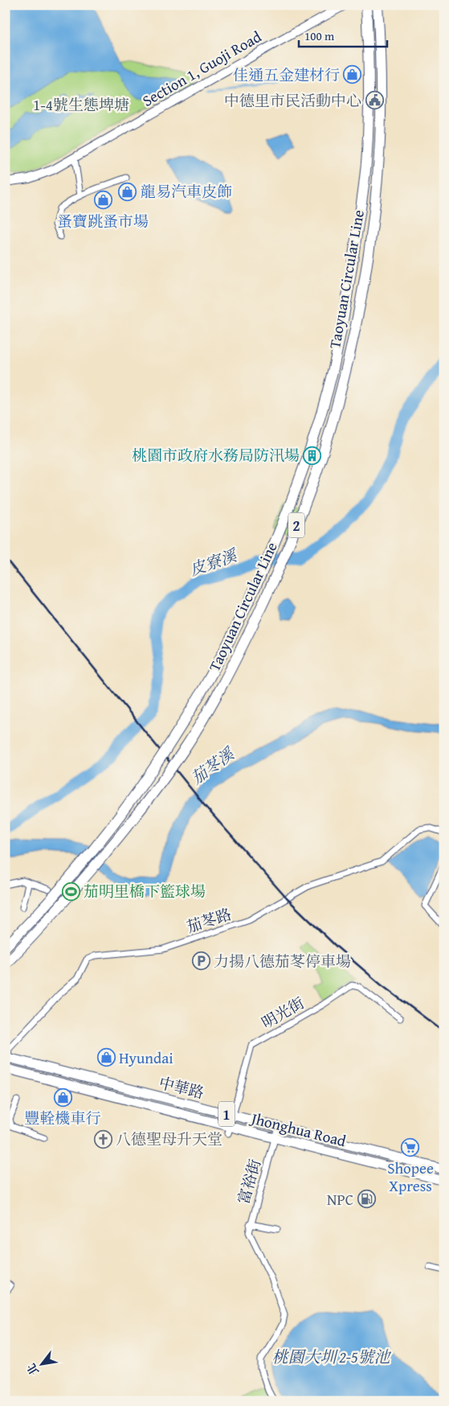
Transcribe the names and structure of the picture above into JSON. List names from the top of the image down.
{
  "streets": {
    "highway": ["Taoyuan Circular Line", "2"],
    "main road": ["中華路", "1", "Jhonghua Road"],
    "street": [
      "Section 1, Guoji Road",
      "茄苳路",
      "明光街",
      "富裕街"
    ]
  },
  "crossings": [
    ["茄苳路", "中華路"],
    ["明光街", "中華路"],
    ["明光街", "Jhonghua Road"],
    ["中華路", "富裕街"],
    ["Jhonghua Road", "富裕街"]
  ],
  "water": ["皮寮溪", "茄苳溪", "桃園大圳 2-5號池"],
  "parks": ["1-4號生態埤塘"],
  "places": {
    "shop": [
      "佳通五金建材行",
      "龍易汽車皮飾",
      "蚤寶跳蚤市場",
      "Hyundai",
      "豐輇機車行"
    ],
    "public building": ["中德里市民活動中心"],
    "building": ["桃園市政府水務局防汛場"],
    "sports": ["茄明里橋下籃球場"],
    "parking": ["力揚八德茄苳停車場"],
    "church": ["八德聖母升天堂"],
    "supermarket": ["Shopee Xpress"],
    "fuel station": ["NPC"]
  },
  "scale_bar": "100 m",
  "north": "bottom left"
}
